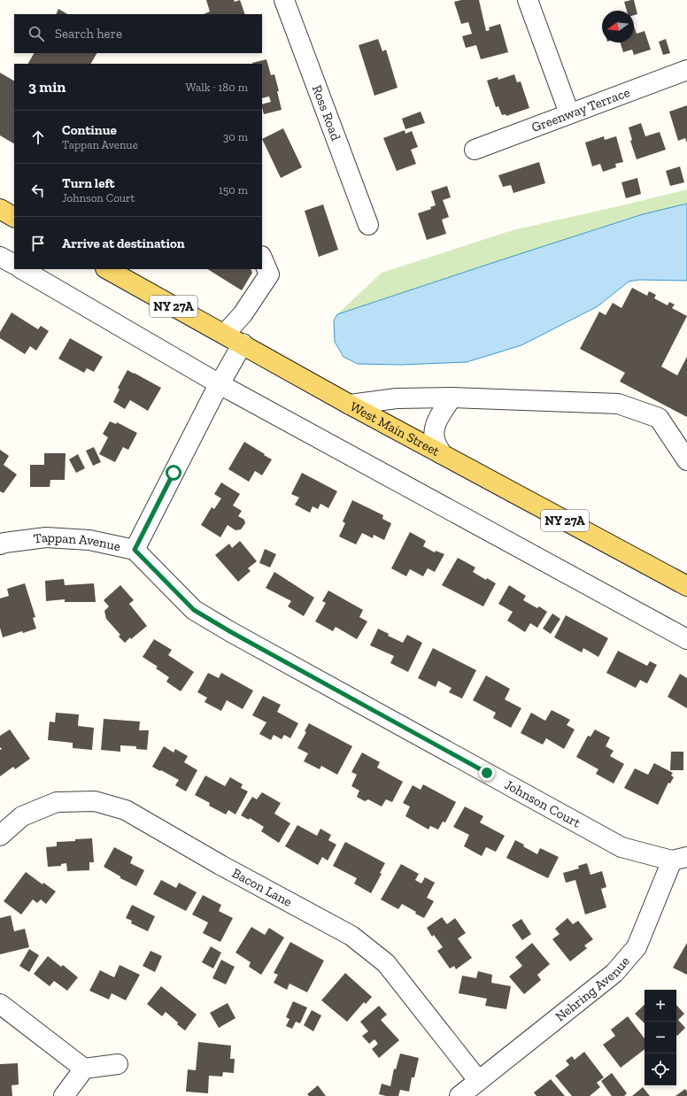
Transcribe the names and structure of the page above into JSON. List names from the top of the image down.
{
  "streets": {
    "main road": ["NY 27A", "West Main Street"],
    "street": [
      "Greenway Terrace",
      "Ross Road",
      "Tappan Avenue",
      "Johnson Court",
      "Bacon Lane",
      "Nehring Avenue"
    ]
  },
  "crossings": [
    ["West Main Street", "Tappan Avenue"],
    ["Tappan Avenue", "Johnson Court"],
    ["Johnson Court", "Nehring Avenue"],
    ["Bacon Lane", "Nehring Avenue"]
  ],
  "north": "left",
  "page": {
    "search": "Search here",
    "heading": ["3 min", "Walk · 180 m"],
    "list": [
      ["Continue", "Tappan Avenue", "30 m"],
      ["Turn left", "Johnson Court", "150 m"],
      "Arrive at destination"
    ],
    "map_buttons": ["+", "−"]
  }
}
